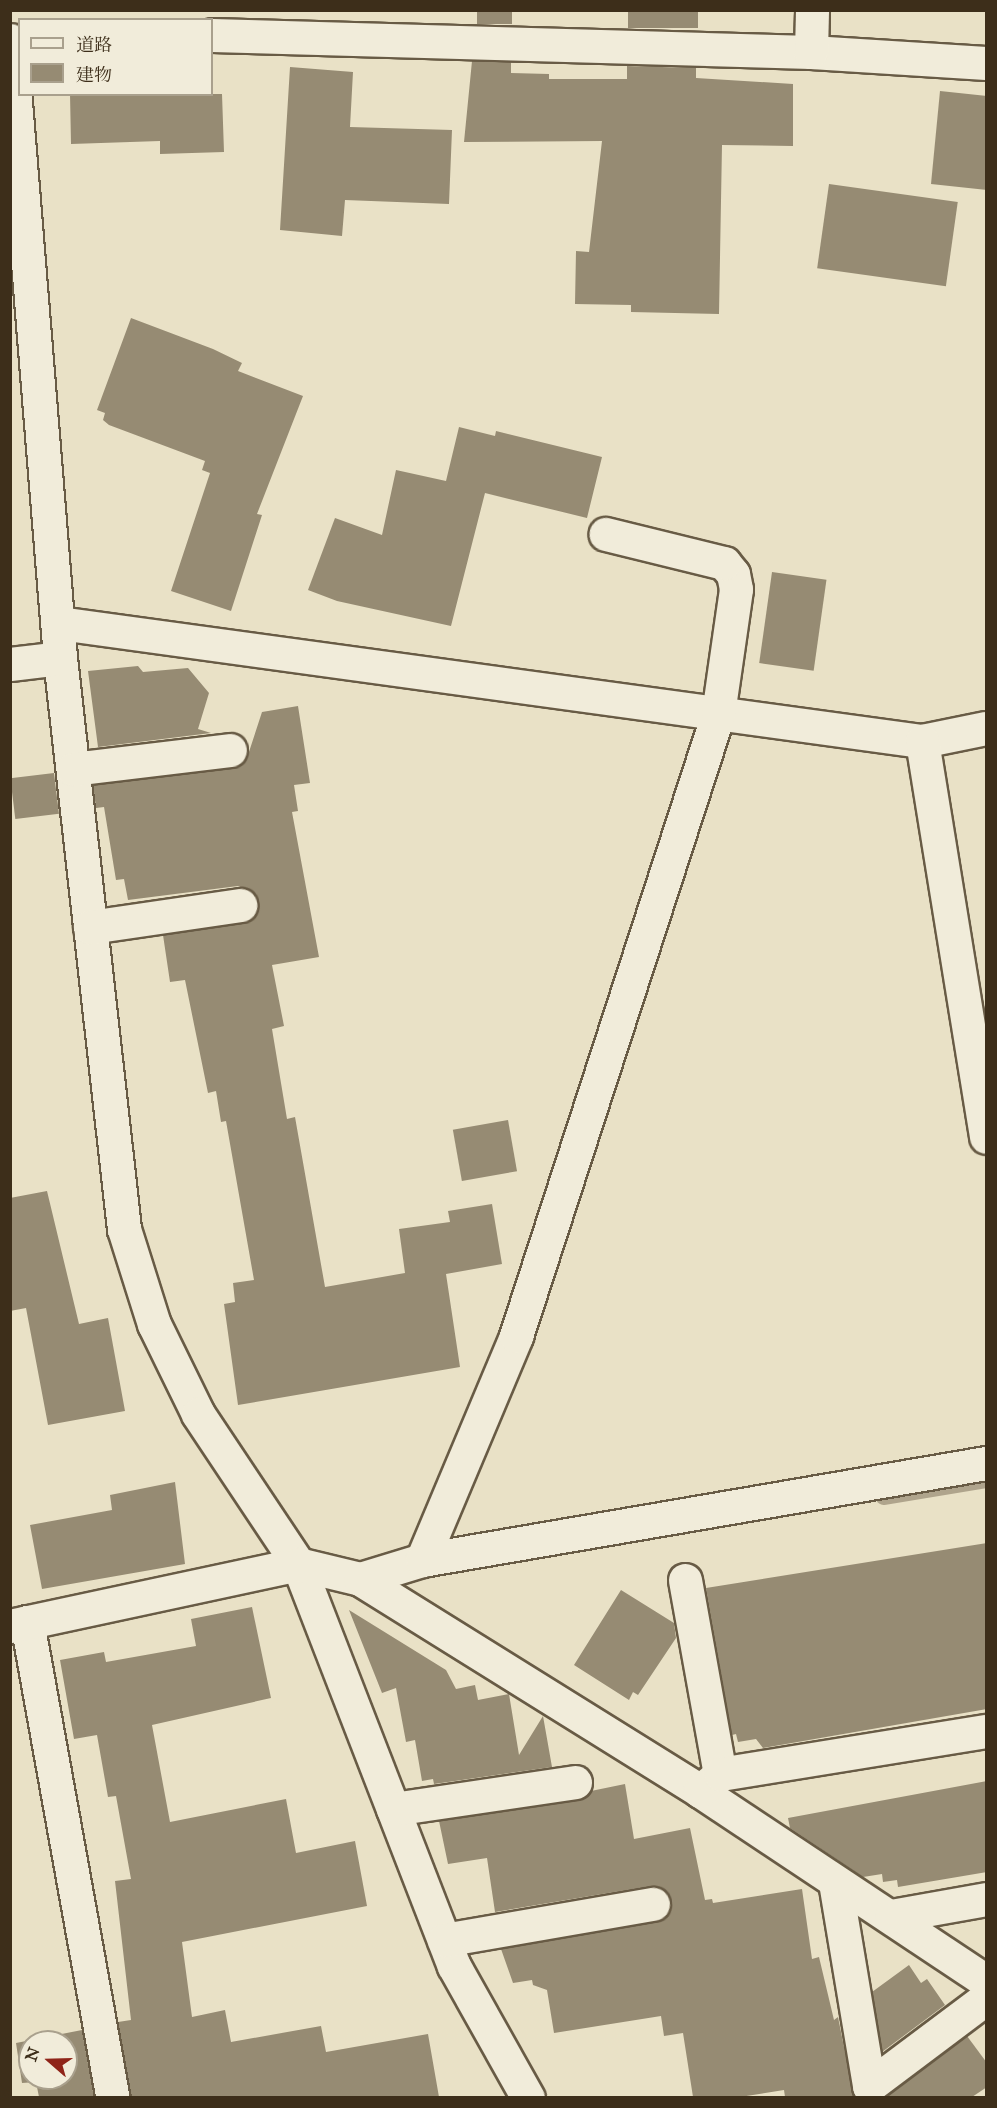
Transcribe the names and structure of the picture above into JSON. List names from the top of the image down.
{
  "legend": ["道路", "建物"],
  "north": "left"
}
